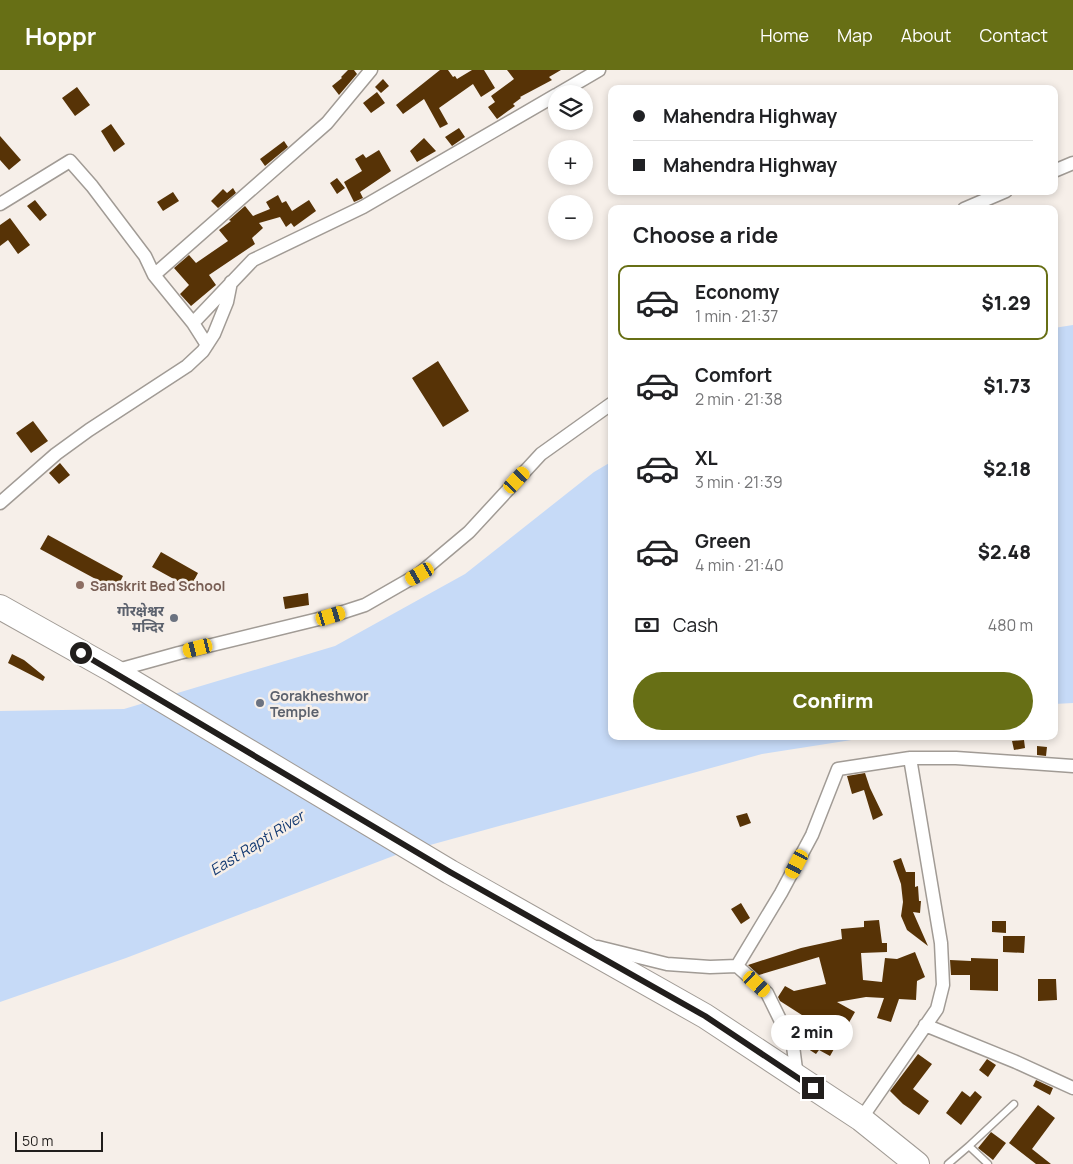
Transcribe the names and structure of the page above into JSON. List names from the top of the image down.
{
  "water": ["East Rapti River"],
  "places": ["Sanskrit Bed School", "गोरक्षेश्वर मन्दिर", "Gorakheshwor Temple"],
  "scale_bar": "50 m",
  "page": {
    "header": "Hoppr",
    "nav": [
      "Home",
      "Map",
      "About",
      "Contact"
    ],
    "map_buttons": ["+", "−"],
    "banner": ["Mahendra Highway", "Mahendra Highway"],
    "heading": "Choose a ride",
    "list": [
      {
        "name": "Economy",
        "note": "1 min · 21:37",
        "value": "$1.29"
      },
      {
        "name": "Comfort",
        "note": "2 min · 21:38",
        "value": "$1.73"
      },
      {
        "name": "XL",
        "note": "3 min · 21:39",
        "value": "$2.18"
      },
      {
        "name": "Green",
        "note": "4 min · 21:40",
        "value": "$2.48"
      }
    ],
    "pay": ["Cash", "480 m"],
    "buttons": "Confirm",
    "bubble": "2 min",
    "scale": "50 m"
  }
}
